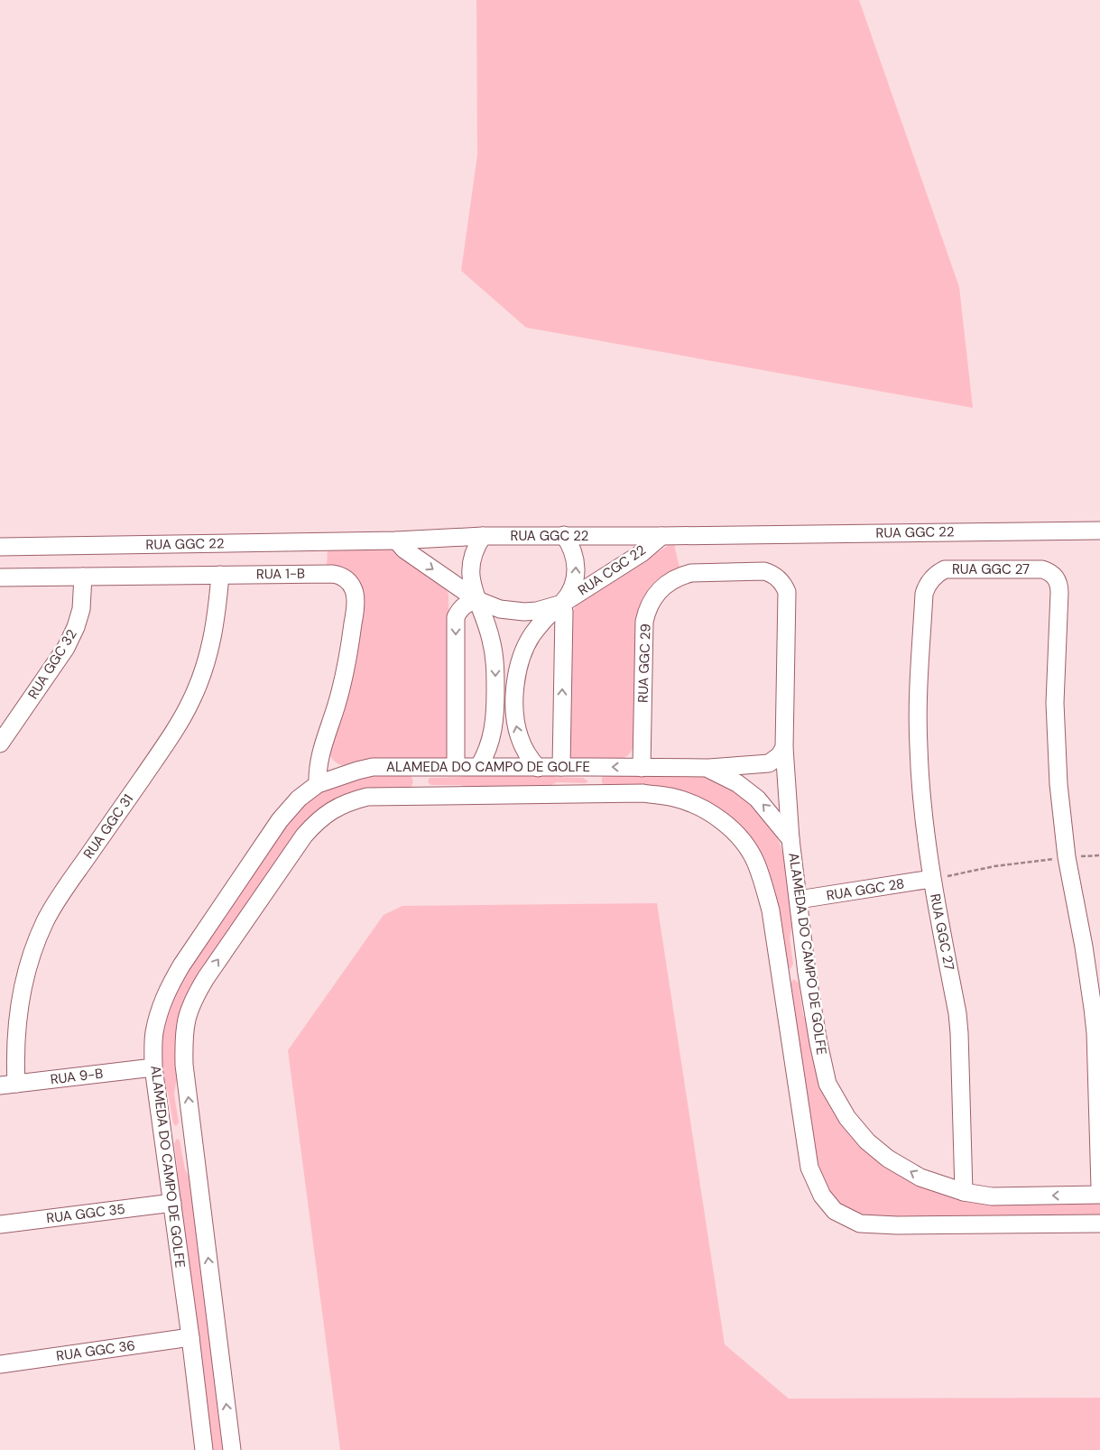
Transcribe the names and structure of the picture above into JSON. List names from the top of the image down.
{
  "streets": {
    "street": [
      "RUA GGC 22",
      "RUA GGC 27",
      "RUA CGC 22",
      "RUA 1-B",
      "RUA GGC 29",
      "RUA GGC 32",
      "ALAMEDA DO CAMPO DE GOLFE",
      "RUA GGC 31",
      "RUA GGC 28",
      "RUA 9-B",
      "RUA GGC 35",
      "RUA GGC 36"
    ]
  },
  "crossings": [
    ["RUA GGC 22", "RUA CGC 22"],
    ["RUA GGC 27", "ALAMEDA DO CAMPO DE GOLFE"],
    ["RUA GGC 27", "RUA GGC 28"],
    ["RUA CGC 22", "ALAMEDA DO CAMPO DE GOLFE"],
    ["RUA 1-B", "RUA GGC 32"],
    ["RUA 1-B", "ALAMEDA DO CAMPO DE GOLFE"],
    ["RUA 1-B", "RUA GGC 31"],
    ["RUA GGC 29", "ALAMEDA DO CAMPO DE GOLFE"],
    ["ALAMEDA DO CAMPO DE GOLFE", "RUA GGC 28"],
    ["ALAMEDA DO CAMPO DE GOLFE", "RUA 9-B"],
    ["ALAMEDA DO CAMPO DE GOLFE", "RUA GGC 35"],
    ["ALAMEDA DO CAMPO DE GOLFE", "RUA GGC 36"],
    ["RUA GGC 31", "RUA 9-B"]
  ]
}
